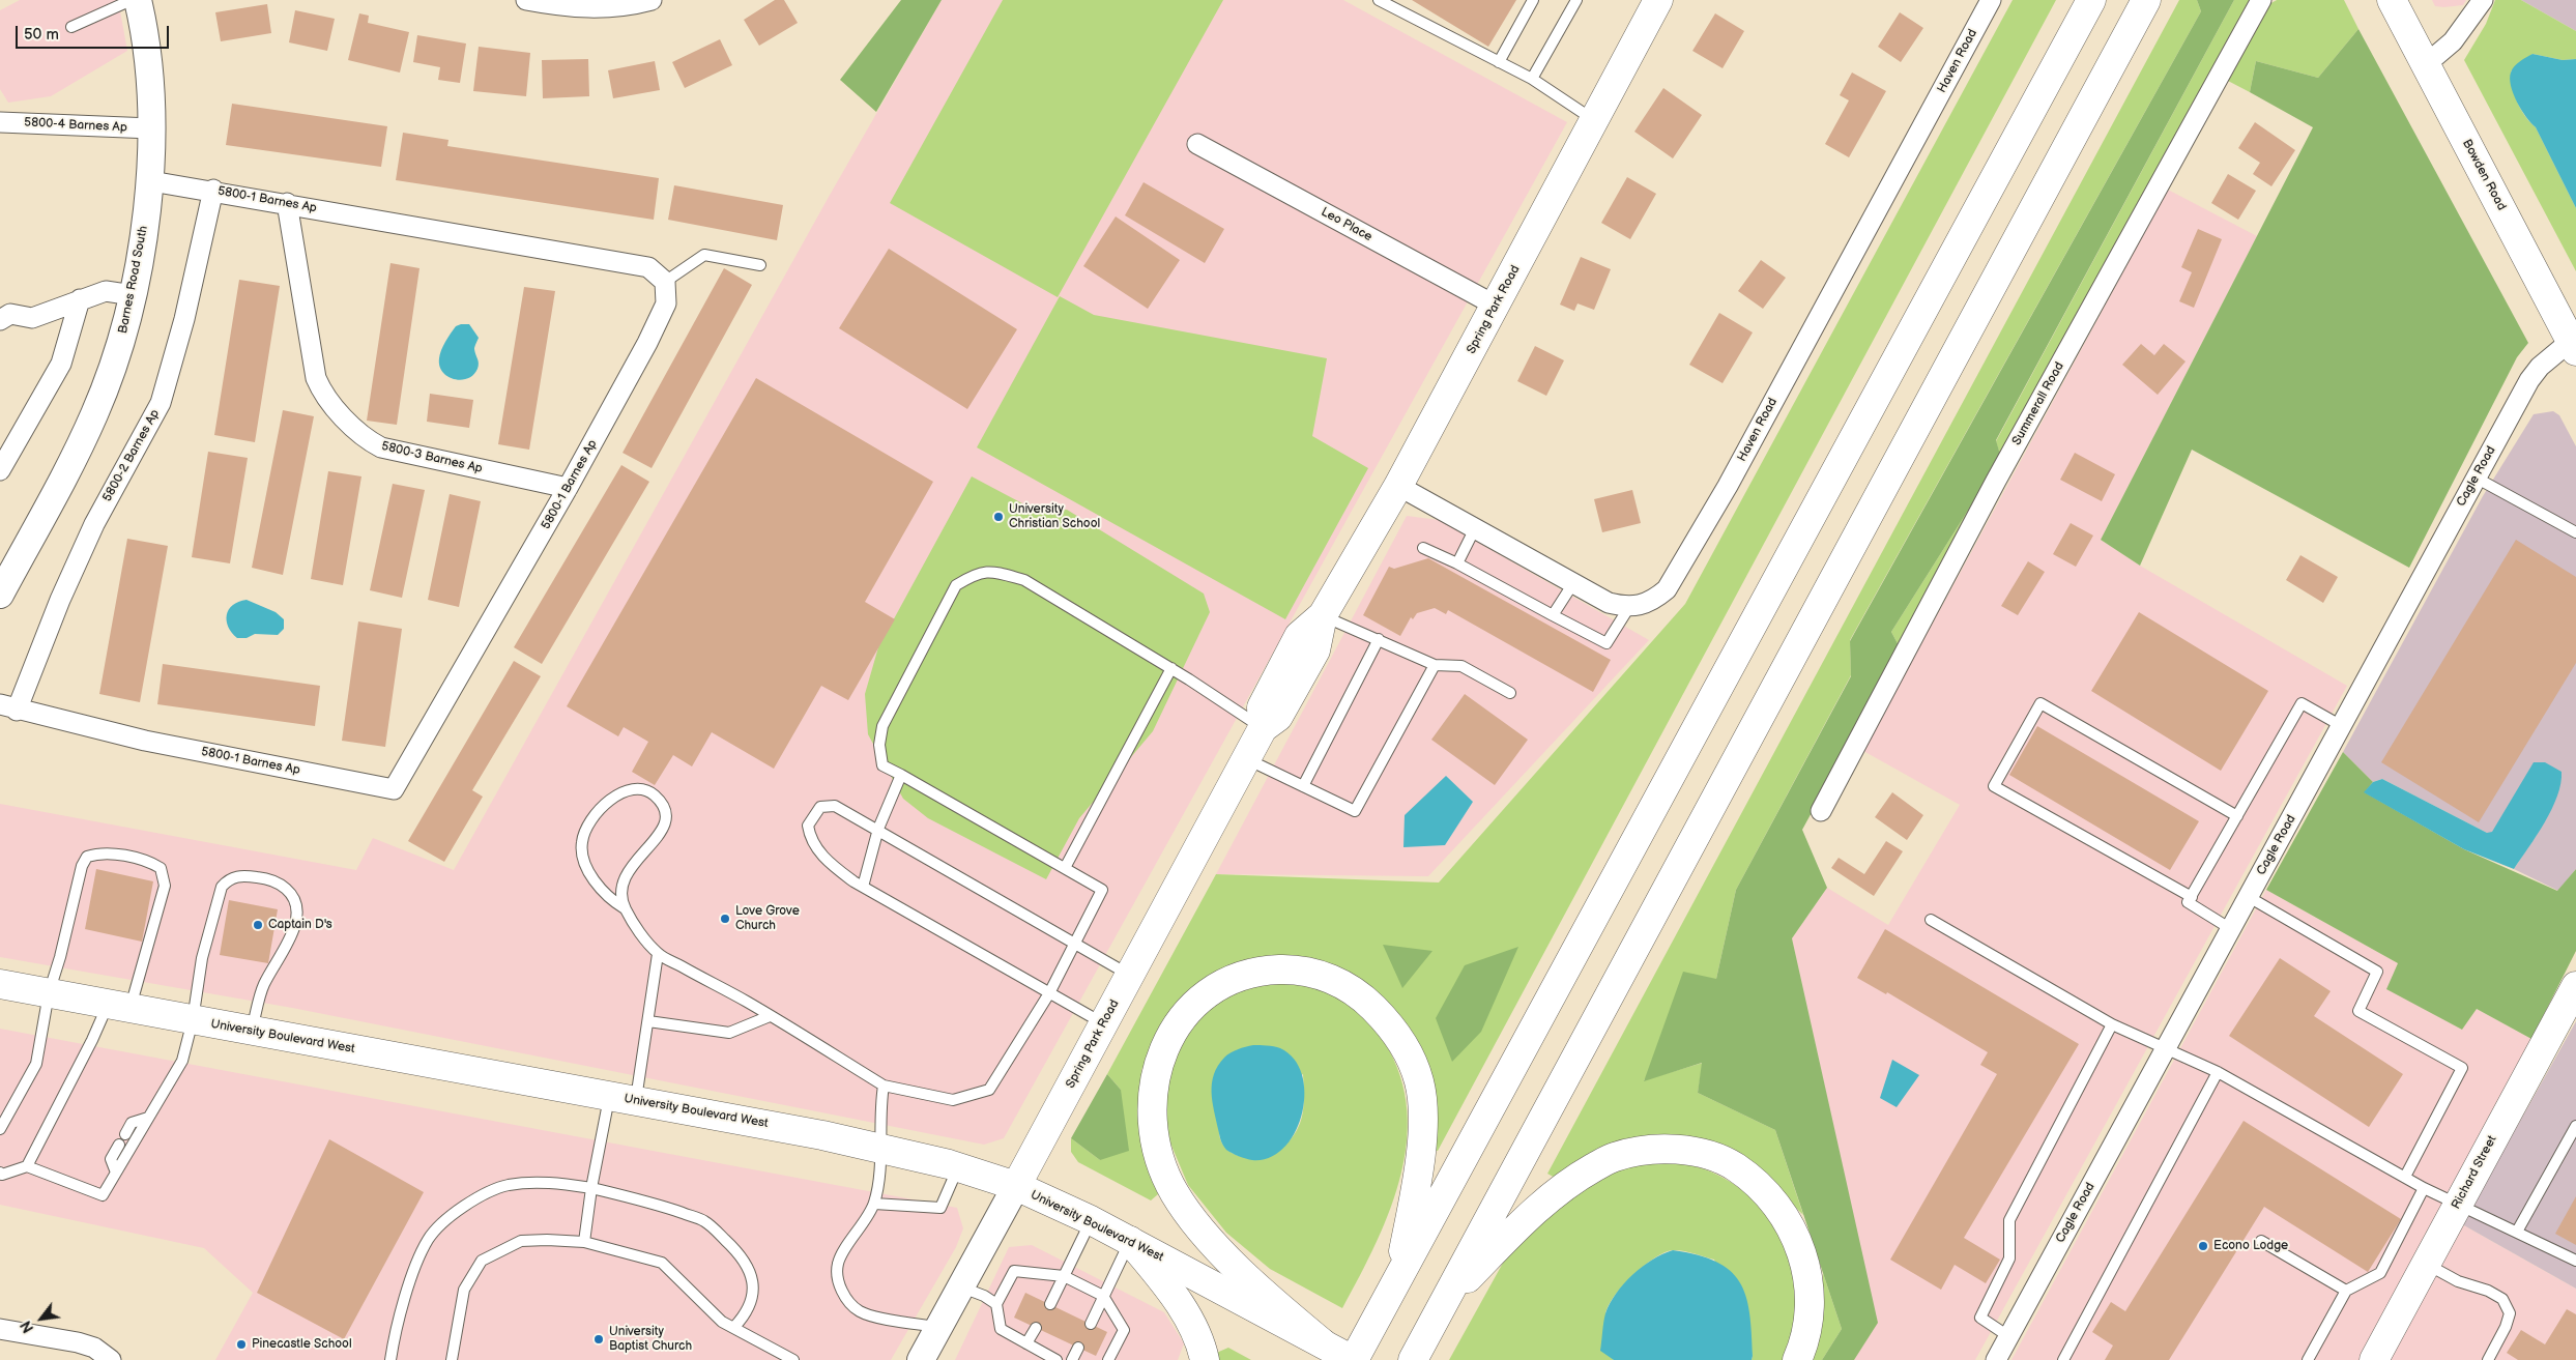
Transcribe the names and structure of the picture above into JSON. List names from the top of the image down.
{
  "streets": {
    "main road": [
      "Bowden Road",
      "Spring Park Road",
      "University Boulevard West",
      "Richard Street"
    ],
    "street": [
      "Haven Road",
      "5800-4 Barnes Ap",
      "5800-1 Barnes Ap",
      "Leo Place",
      "Barnes Road South",
      "Summerall Road",
      "5800-2 Barnes Ap",
      "5800-3 Barnes Ap",
      "Cagle Road"
    ]
  },
  "crossings": [
    ["5800-4 Barnes Ap", "Barnes Road South"],
    ["Bowden Road", "Cagle Road"],
    ["5800-1 Barnes Ap", "Barnes Road South"],
    ["5800-1 Barnes Ap", "5800-2 Barnes Ap"],
    ["5800-1 Barnes Ap", "5800-3 Barnes Ap"],
    ["Leo Place", "Spring Park Road"],
    ["Spring Park Road", "University Boulevard West"]
  ],
  "places": [
    "University Christian School",
    "Love Grove Church",
    "Captain D's",
    "Econo Lodge",
    "University Baptist Church",
    "Pinecastle School"
  ],
  "scale_bar": "50 m",
  "north": "bottom left"
}
